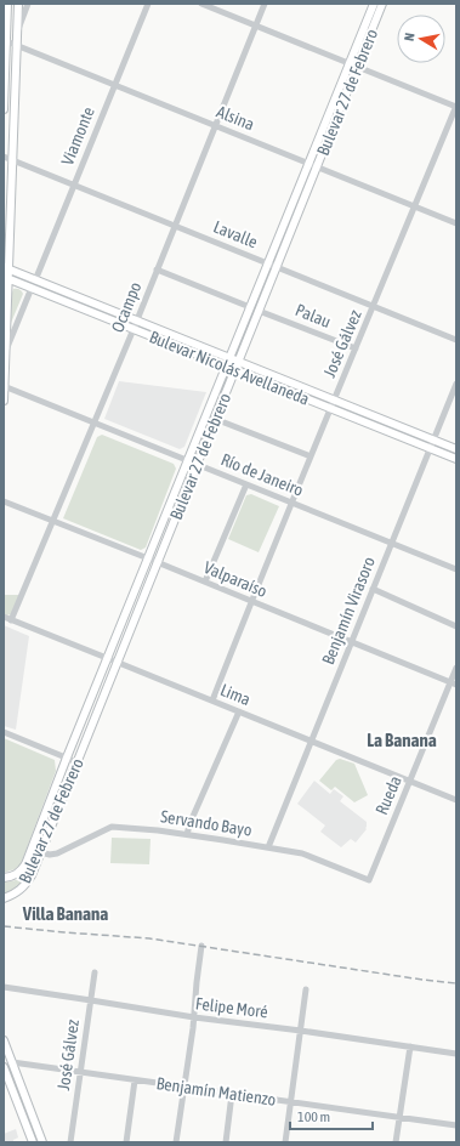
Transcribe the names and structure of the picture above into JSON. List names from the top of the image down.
{
  "streets": {
    "main road": ["Bulevar 27 de Febrero", "Bulevar Nicolás Avellaneda"],
    "street": [
      "Alsina",
      "Viamonte",
      "Lavalle",
      "Ocampo",
      "Palau",
      "José Gálvez",
      "Río de Janeiro",
      "Valparaíso",
      "Benjamín Virasoro",
      "Lima",
      "Rueda",
      "Servando Bayo",
      "Felipe Moré",
      "Benjamín Matienzo"
    ]
  },
  "crossings": [
    ["Bulevar 27 de Febrero", "Alsina"],
    ["Bulevar 27 de Febrero", "Lavalle"],
    ["Bulevar 27 de Febrero", "Palau"],
    ["Bulevar 27 de Febrero", "Bulevar Nicolás Avellaneda"],
    ["Bulevar 27 de Febrero", "Río de Janeiro"],
    ["Bulevar 27 de Febrero", "Valparaíso"],
    ["Bulevar 27 de Febrero", "Lima"],
    ["Bulevar 27 de Febrero", "Servando Bayo"],
    ["Alsina", "Viamonte"],
    ["Alsina", "Ocampo"],
    ["Alsina", "José Gálvez"],
    ["Viamonte", "Lavalle"],
    ["Viamonte", "Bulevar Nicolás Avellaneda"],
    ["Lavalle", "Ocampo"],
    ["Lavalle", "José Gálvez"],
    ["Ocampo", "Bulevar Nicolás Avellaneda"],
    ["Ocampo", "Río de Janeiro"],
    ["Ocampo", "Valparaíso"],
    ["Ocampo", "Lima"],
    ["Palau", "José Gálvez"],
    ["José Gálvez", "Bulevar Nicolás Avellaneda"],
    ["José Gálvez", "Río de Janeiro"],
    ["José Gálvez", "Valparaíso"],
    ["José Gálvez", "Lima"],
    ["José Gálvez", "Felipe Moré"],
    ["José Gálvez", "Benjamín Matienzo"],
    ["Bulevar Nicolás Avellaneda", "Benjamín Virasoro"],
    ["Río de Janeiro", "Benjamín Virasoro"],
    ["Valparaíso", "Benjamín Virasoro"],
    ["Valparaíso", "Rueda"],
    ["Benjamín Virasoro", "Lima"],
    ["Benjamín Virasoro", "Servando Bayo"],
    ["Lima", "Rueda"],
    ["Rueda", "Servando Bayo"]
  ],
  "districts": ["La Banana", "Villa Banana"],
  "scale_bar": "100 m",
  "north": "left"
}
